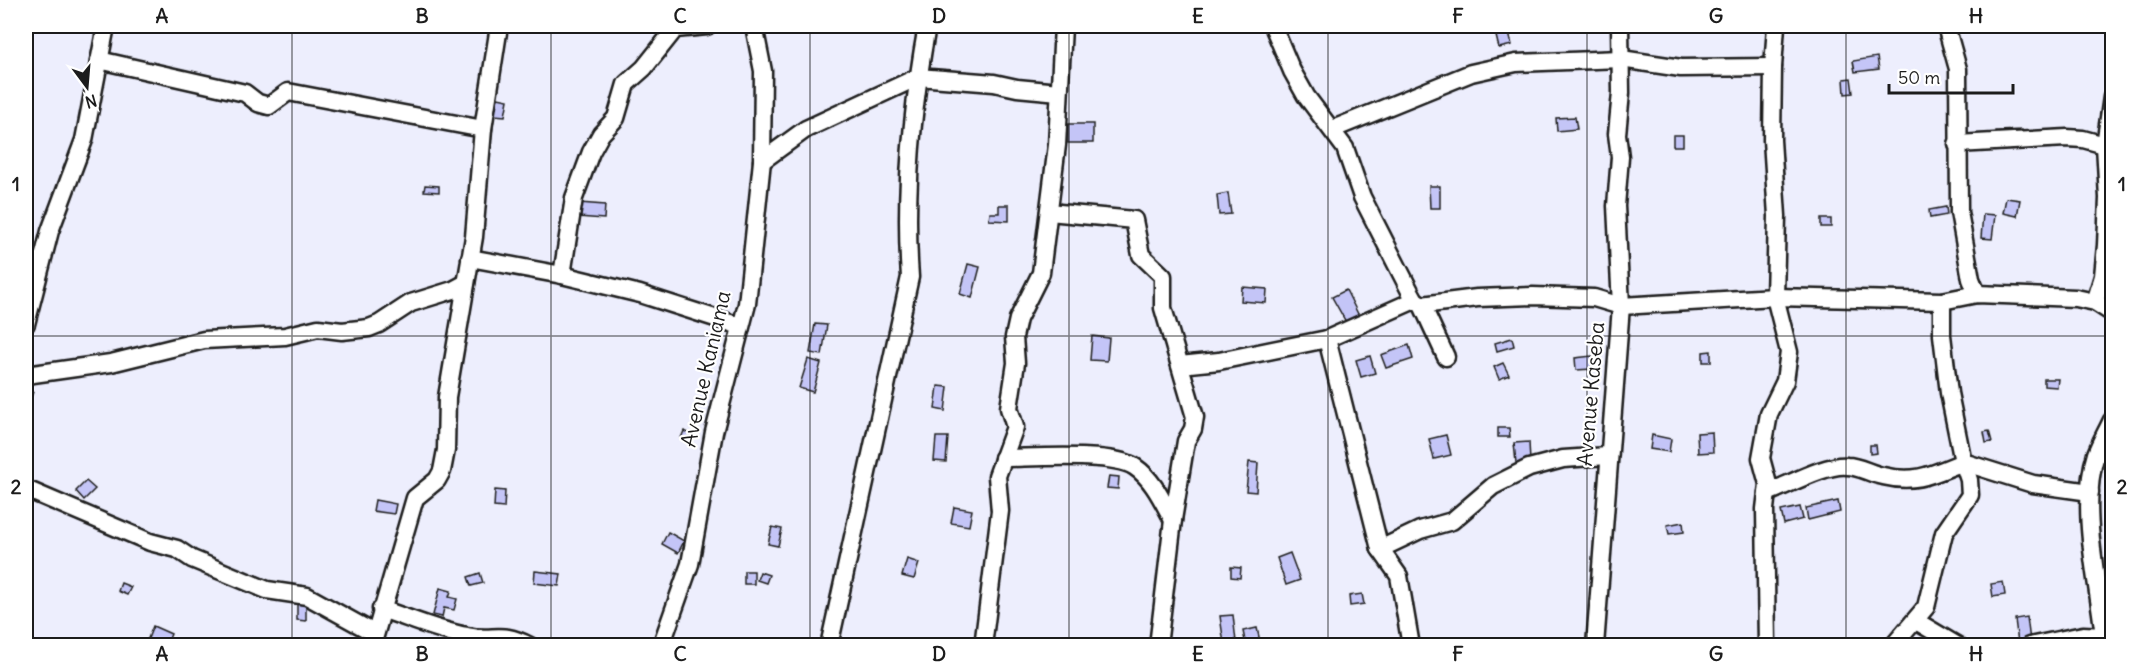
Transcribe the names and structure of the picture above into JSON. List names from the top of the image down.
{
  "streets": {
    "street": ["Avenue Kaniama", "Avenue Kaseba"]
  },
  "scale_bar": "50 m",
  "north": "bottom",
  "grid": {
    "columns": [
      "A",
      "B",
      "C",
      "D",
      "E",
      "F",
      "G",
      "H"
    ],
    "rows": ["1", "2"]
  }
}
